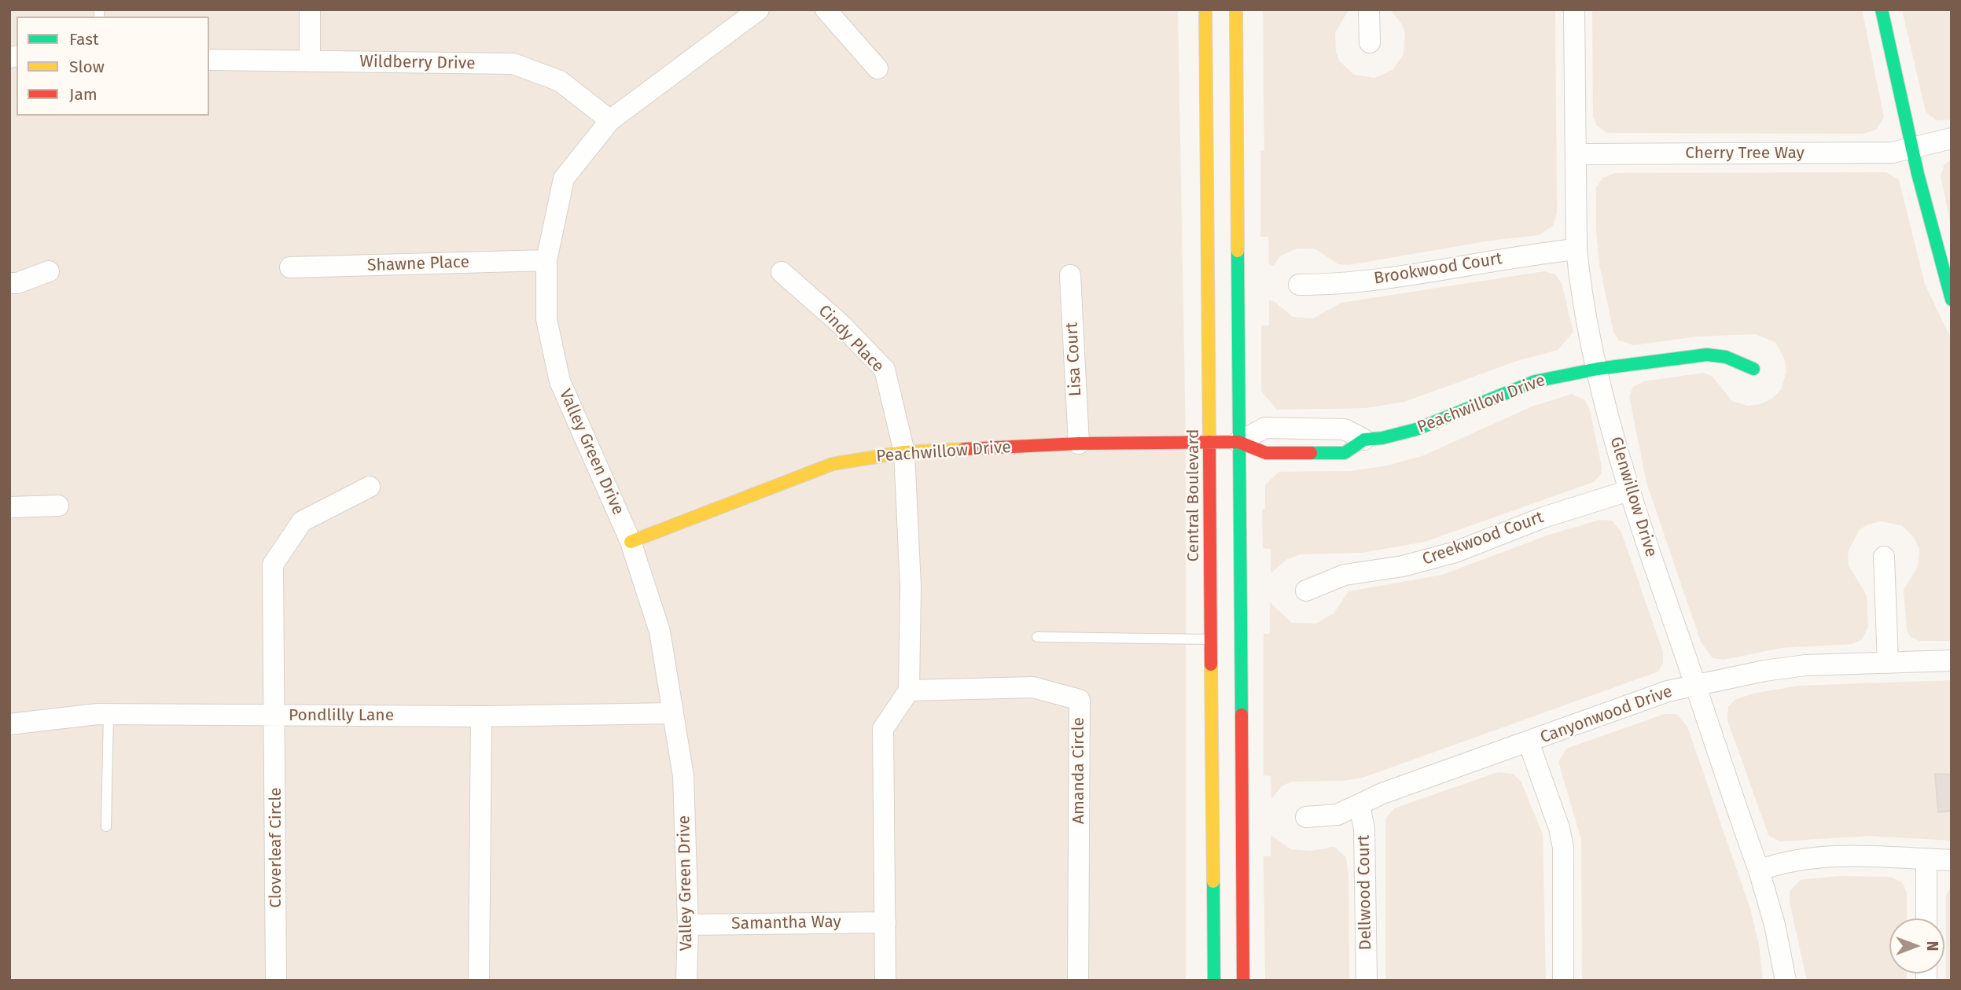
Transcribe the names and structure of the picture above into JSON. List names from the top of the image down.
{
  "streets": {
    "street": [
      "Wildberry Drive",
      "Cherry Tree Way",
      "Shawne Place",
      "Brookwood Court",
      "Cindy Place",
      "Lisa Court",
      "Peachwillow Drive",
      "Valley Green Drive",
      "Central Boulevard",
      "Glenwillow Drive",
      "Creekwood Court",
      "Canyonwood Drive",
      "Pondlilly Lane",
      "Amanda Circle",
      "Cloverleaf Circle",
      "Dellwood Court",
      "Samantha Way"
    ]
  },
  "crossings": [
    ["Wildberry Drive", "Valley Green Drive"],
    ["Cherry Tree Way", "Glenwillow Drive"],
    ["Shawne Place", "Valley Green Drive"],
    ["Brookwood Court", "Glenwillow Drive"],
    ["Cindy Place", "Peachwillow Drive"],
    ["Lisa Court", "Peachwillow Drive"],
    ["Peachwillow Drive", "Valley Green Drive"],
    ["Peachwillow Drive", "Central Boulevard"],
    ["Peachwillow Drive", "Glenwillow Drive"],
    ["Valley Green Drive", "Pondlilly Lane"],
    ["Valley Green Drive", "Samantha Way"],
    ["Glenwillow Drive", "Creekwood Court"],
    ["Glenwillow Drive", "Canyonwood Drive"],
    ["Canyonwood Drive", "Dellwood Court"],
    ["Pondlilly Lane", "Cloverleaf Circle"]
  ],
  "legend": ["Fast", "Slow", "Jam"],
  "north": "right"
}
